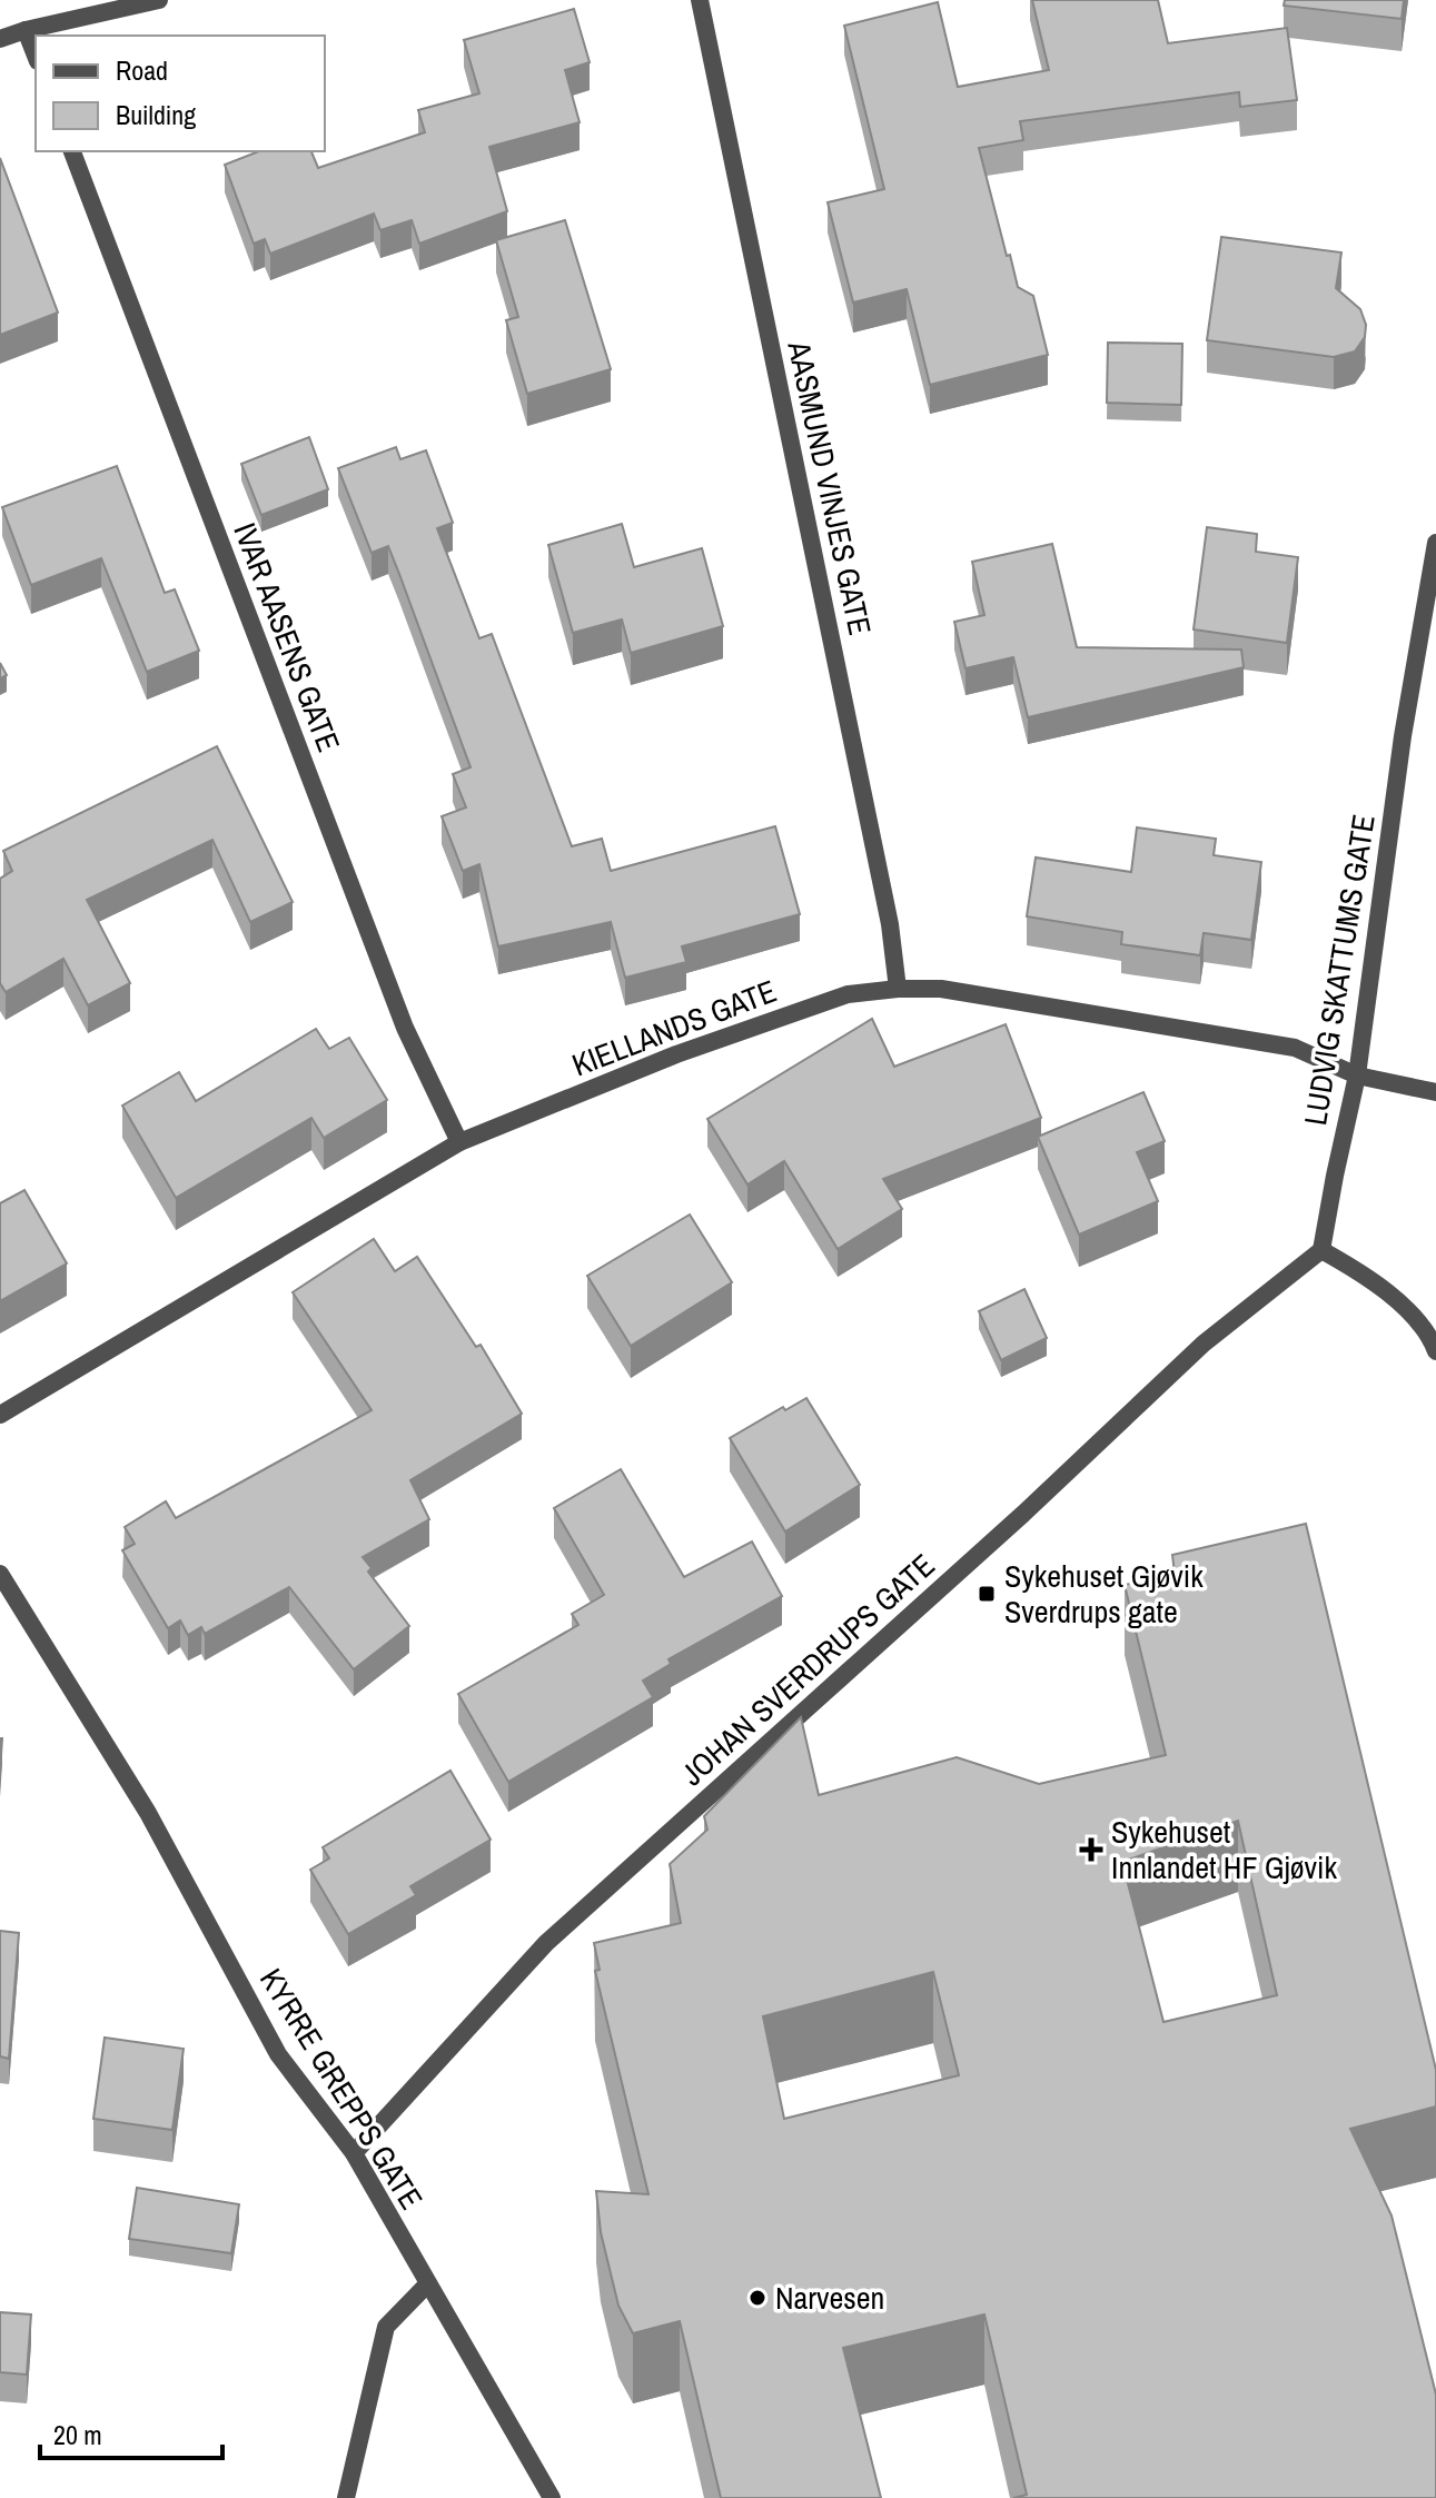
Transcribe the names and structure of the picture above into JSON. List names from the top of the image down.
{
  "streets": {
    "street": [
      "AASMUND VINJES GATE",
      "IVAR AASENS GATE",
      "LUDVIG SKATTUMS GATE",
      "KIELLANDS GATE",
      "JOHAN SVERDRUPS GATE",
      "KYRRE GREPPS GATE"
    ]
  },
  "crossings": [
    ["AASMUND VINJES GATE", "KIELLANDS GATE"],
    ["IVAR AASENS GATE", "KIELLANDS GATE"],
    ["LUDVIG SKATTUMS GATE", "KIELLANDS GATE"],
    ["LUDVIG SKATTUMS GATE", "JOHAN SVERDRUPS GATE"],
    ["JOHAN SVERDRUPS GATE", "KYRRE GREPPS GATE"]
  ],
  "places": {
    "transit": ["Sykehuset Gjøvik Sverdrups gate"],
    "health": ["Sykehuset Innlandet HF Gjøvik"],
    "other": ["Narvesen"]
  },
  "legend": ["Road", "Building"],
  "scale_bar": "20 m"
}
